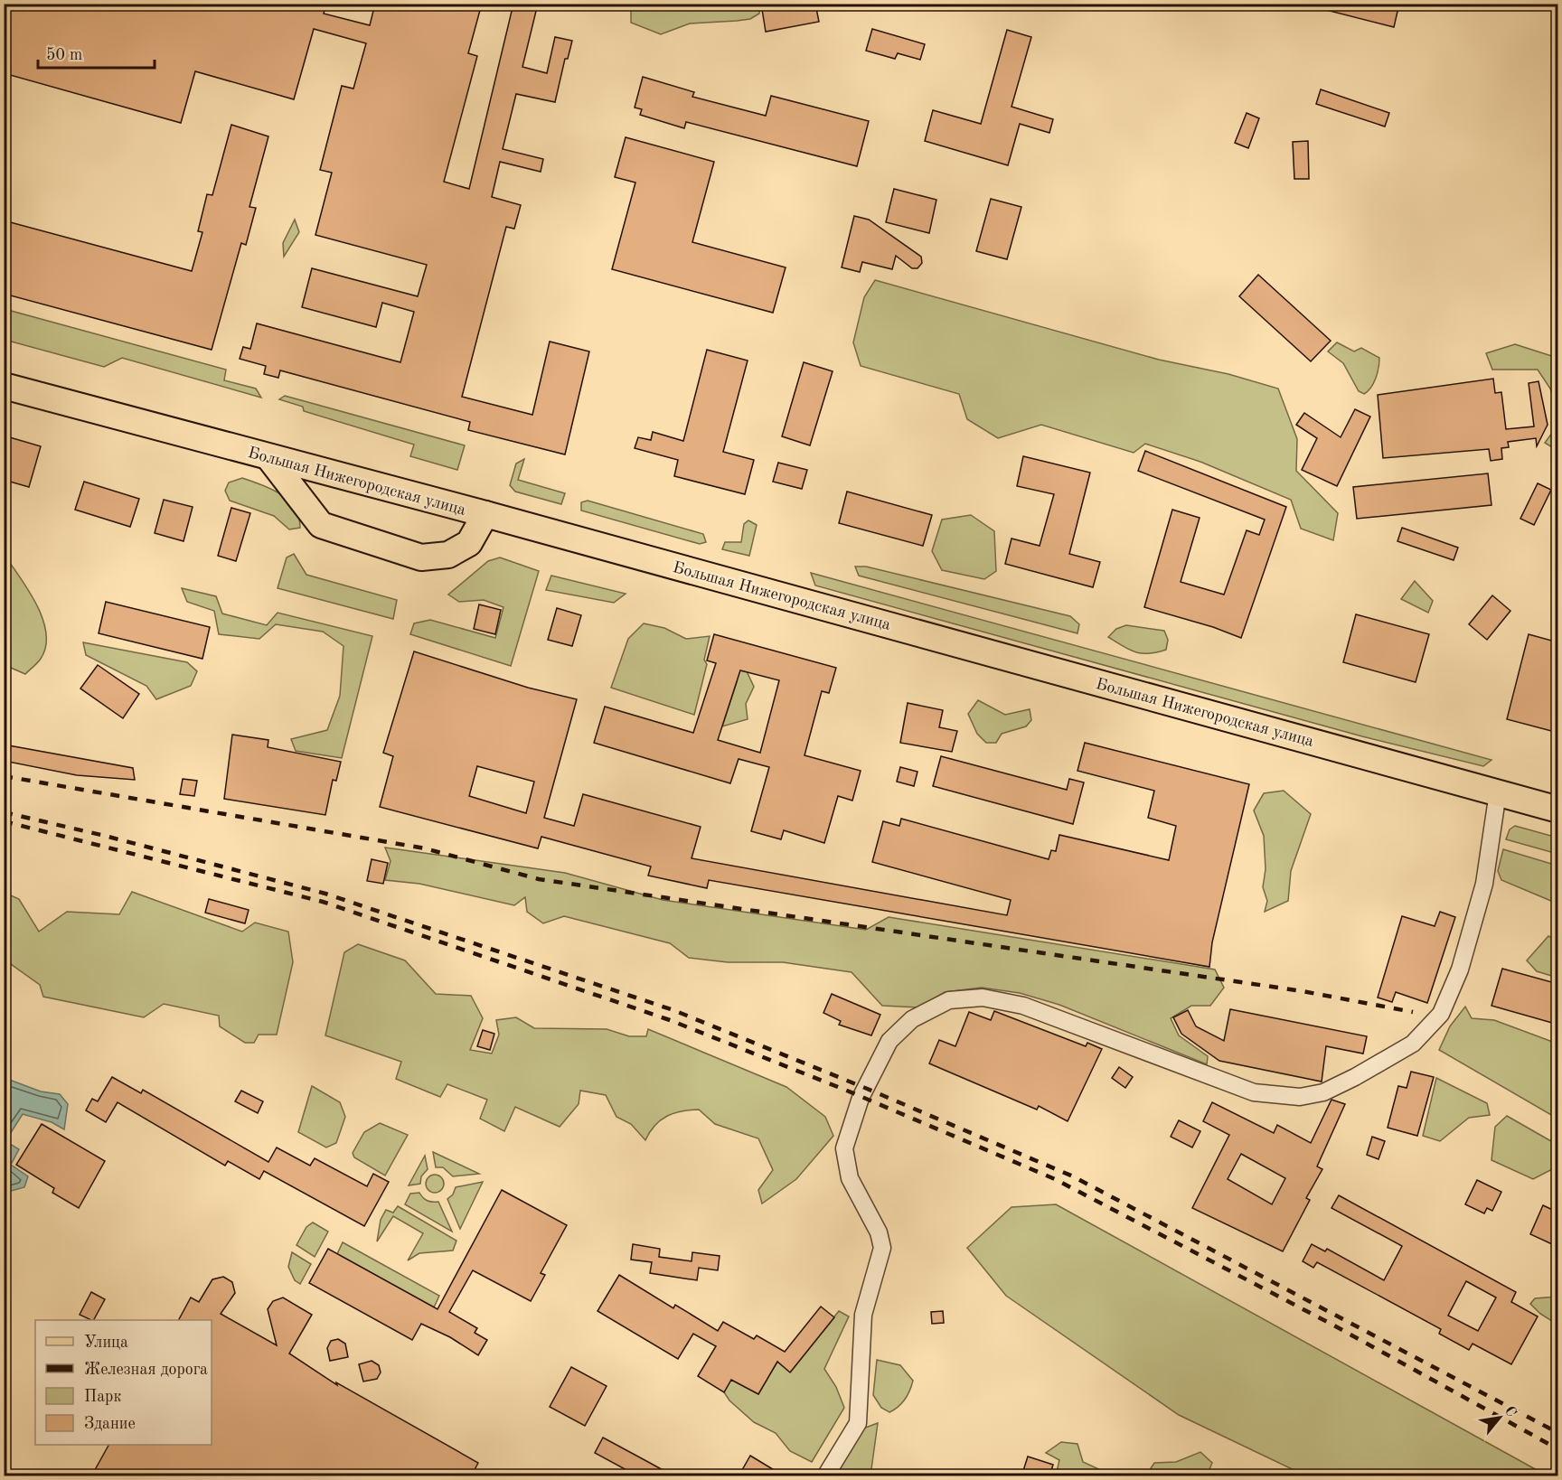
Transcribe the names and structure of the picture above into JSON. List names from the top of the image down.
{
  "streets": {
    "main road": ["Большая Нижегородская улица"]
  },
  "legend": [
    "Улица",
    "Железная дорога",
    "Парк",
    "Здание"
  ],
  "scale_bar": "50 m",
  "north": "top right"
}
